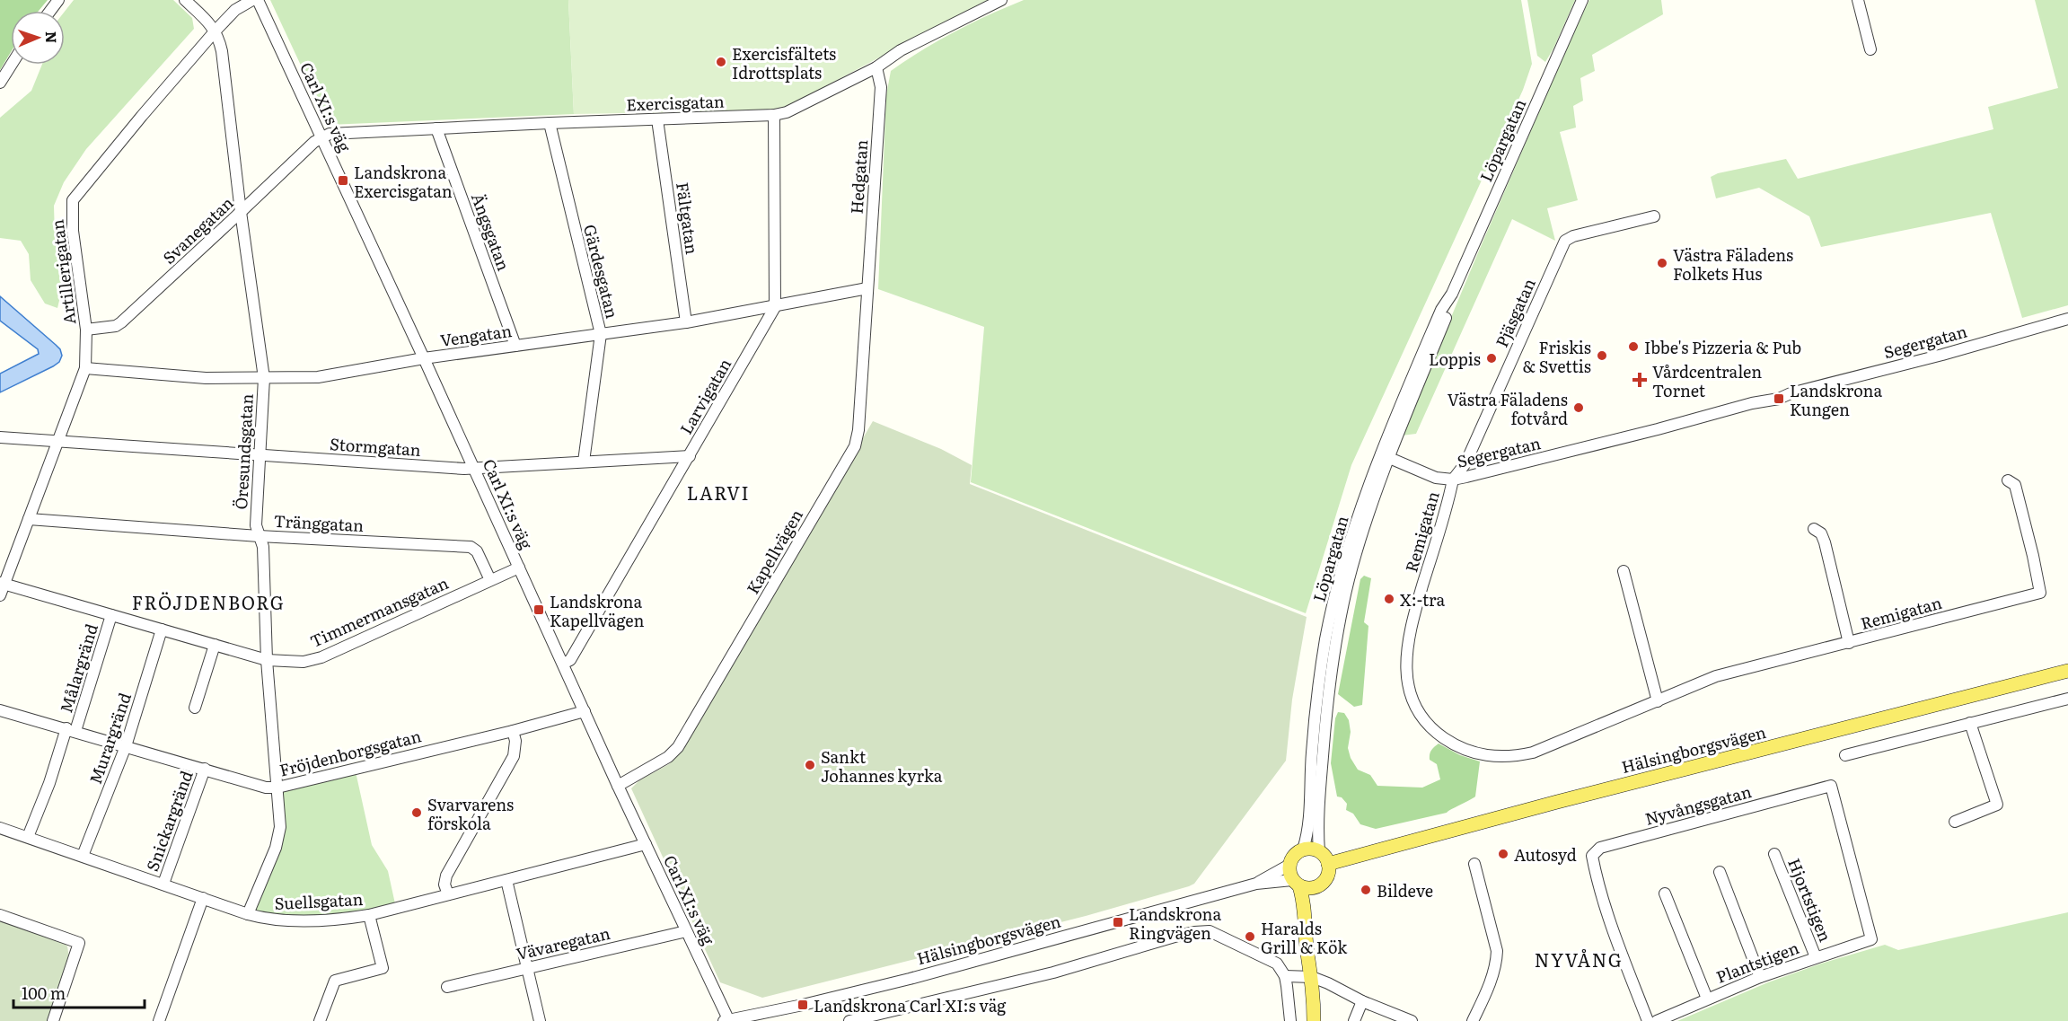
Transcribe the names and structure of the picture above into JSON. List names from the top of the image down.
{
  "streets": {
    "main road": ["Hälsingborgsvägen"],
    "street": [
      "Exercisgatan",
      "Carl XI:s väg",
      "Löpargatan",
      "Hedgatan",
      "Fältgatan",
      "Svanegatan",
      "Ängsgatan",
      "Gärdesgatan",
      "Artillerigatan",
      "Pjäsgatan",
      "Vengatan",
      "Segergatan",
      "Larvigatan",
      "Stormgatan",
      "Öresundsgatan",
      "Tränggatan",
      "Remigatan",
      "Kapellvägen",
      "Timmermansgatan",
      "Målargränd",
      "Murargränd",
      "Fröjdenborgsgatan",
      "Nyvångsgatan",
      "Snickargränd",
      "Hjortstigen",
      "Suellsgatan",
      "Vävaregatan",
      "Plantstigen"
    ]
  },
  "crossings": [
    ["Exercisgatan", "Carl XI:s väg"],
    ["Exercisgatan", "Hedgatan"],
    ["Exercisgatan", "Fältgatan"],
    ["Exercisgatan", "Svanegatan"],
    ["Exercisgatan", "Ängsgatan"],
    ["Exercisgatan", "Gärdesgatan"],
    ["Carl XI:s väg", "Svanegatan"],
    ["Carl XI:s väg", "Vengatan"],
    ["Carl XI:s väg", "Larvigatan"],
    ["Carl XI:s väg", "Stormgatan"],
    ["Carl XI:s väg", "Kapellvägen"],
    ["Carl XI:s väg", "Timmermansgatan"],
    ["Carl XI:s väg", "Hälsingborgsvägen"],
    ["Carl XI:s väg", "Fröjdenborgsgatan"],
    ["Carl XI:s väg", "Suellsgatan"],
    ["Carl XI:s väg", "Vävaregatan"],
    ["Löpargatan", "Segergatan"],
    ["Löpargatan", "Hälsingborgsvägen"],
    ["Hedgatan", "Vengatan"],
    ["Hedgatan", "Kapellvägen"],
    ["Fältgatan", "Vengatan"],
    ["Svanegatan", "Artillerigatan"],
    ["Svanegatan", "Öresundsgatan"],
    ["Ängsgatan", "Vengatan"],
    ["Gärdesgatan", "Vengatan"],
    ["Gärdesgatan", "Stormgatan"],
    ["Artillerigatan", "Vengatan"],
    ["Artillerigatan", "Stormgatan"],
    ["Artillerigatan", "Öresundsgatan"],
    ["Artillerigatan", "Tränggatan"],
    ["Artillerigatan", "Timmermansgatan"],
    ["Pjäsgatan", "Segergatan"],
    ["Pjäsgatan", "Remigatan"],
    ["Vengatan", "Larvigatan"],
    ["Vengatan", "Öresundsgatan"],
    ["Vengatan", "Kapellvägen"],
    ["Segergatan", "Remigatan"],
    ["Larvigatan", "Stormgatan"],
    ["Stormgatan", "Öresundsgatan"],
    ["Öresundsgatan", "Tränggatan"],
    ["Öresundsgatan", "Timmermansgatan"],
    ["Öresundsgatan", "Fröjdenborgsgatan"],
    ["Öresundsgatan", "Suellsgatan"],
    ["Tränggatan", "Timmermansgatan"],
    ["Timmermansgatan", "Målargränd"],
    ["Timmermansgatan", "Murargränd"],
    ["Målargränd", "Fröjdenborgsgatan"],
    ["Målargränd", "Suellsgatan"],
    ["Murargränd", "Fröjdenborgsgatan"],
    ["Murargränd", "Suellsgatan"],
    ["Fröjdenborgsgatan", "Snickargränd"],
    ["Nyvångsgatan", "Plantstigen"],
    ["Snickargränd", "Suellsgatan"],
    ["Hjortstigen", "Plantstigen"]
  ],
  "districts": ["LARVI", "FRÖJDENBORG", "NYVÅNG"],
  "places": {
    "other": [
      "Exercisfältets Idrottsplats",
      "Västra Fäladens Folkets Hus",
      "Ibbe's Pizzeria & Pub",
      "Friskis & Svettis",
      "Loppis",
      "Västra Fäladens fotvård",
      "X:-tra",
      "Sankt Johannes kyrka",
      "Svarvarens förskola",
      "Autosyd",
      "Bildeve",
      "Haralds Grill & Kök"
    ],
    "transit": [
      "Landskrona Exercisgatan",
      "Landskrona Kungen",
      "Landskrona Kapellvägen",
      "Landskrona Ringvägen",
      "Landskrona Carl XI:s väg"
    ],
    "health": ["Vårdcentralen Tornet"]
  },
  "scale_bar": "100 m",
  "north": "right"
}
